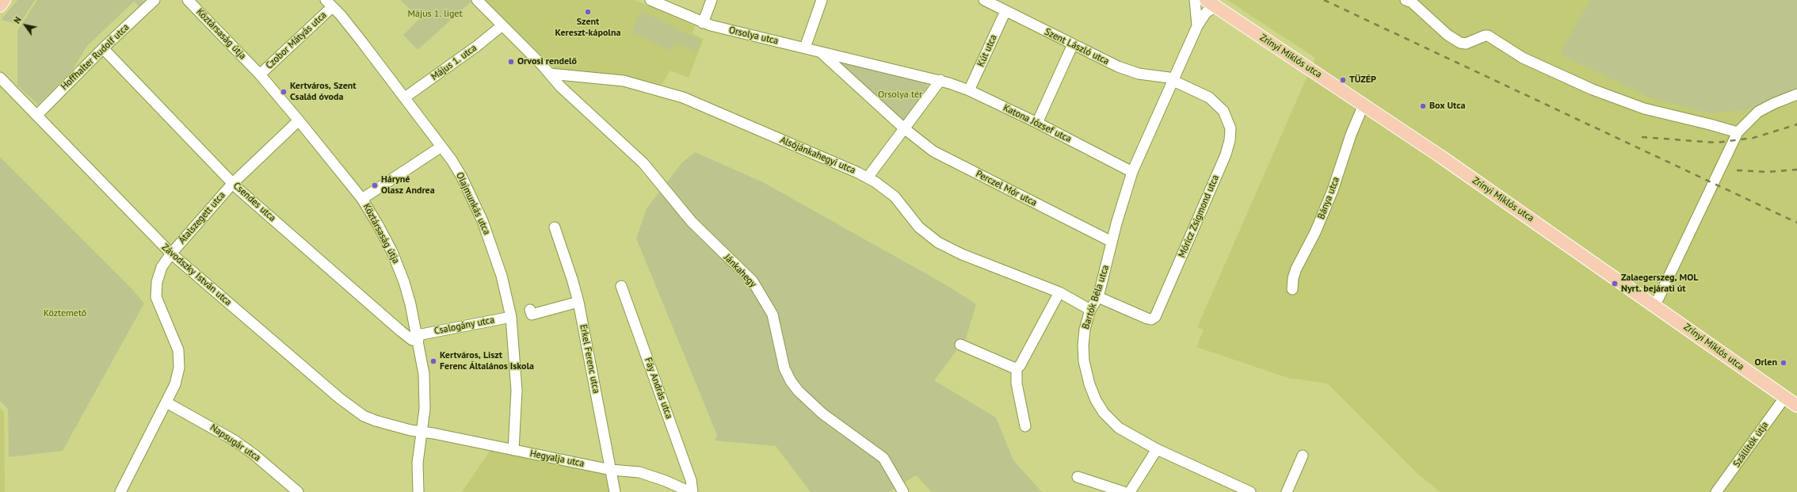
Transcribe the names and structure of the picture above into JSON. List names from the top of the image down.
{
  "streets": {
    "main road": ["Zrínyi Miklós utca"],
    "street": [
      "Köztársaság útja",
      "Orsolya utca",
      "Czobor Mátyás utca",
      "Szent László utca",
      "Kút utca",
      "Hoffhalter Rudolf utca",
      "Május 1. utca",
      "Katona József utca",
      "Alsójánkahegyi utca",
      "Perczel Mór utca",
      "Bánya utca",
      "Csendes utca",
      "Olajmunkás utca",
      "Móricz Zsigmond utca",
      "Átalszegett utca",
      "Jánkahegy",
      "Závodszky István utca",
      "Bartók Béla utca",
      "Csalogány utca",
      "Erkel Ferenc utca",
      "Fáy András utca",
      "Napsugár utca",
      "Szállítók útja",
      "Hegyalja utca"
    ]
  },
  "crossings": [
    ["Köztársaság útja", "Czobor Mátyás utca"],
    ["Köztársaság útja", "Csendes utca"],
    ["Köztársaság útja", "Átalszegett utca"],
    ["Köztársaság útja", "Závodszky István utca"],
    ["Köztársaság útja", "Csalogány utca"],
    ["Köztársaság útja", "Hegyalja utca"],
    ["Czobor Mátyás utca", "Olajmunkás utca"],
    ["Szent László utca", "Kút utca"],
    ["Szent László utca", "Móricz Zsigmond utca"],
    ["Szent László utca", "Bartók Béla utca"],
    ["Kút utca", "Katona József utca"],
    ["Zrínyi Miklós utca", "Bánya utca"],
    ["Zrínyi Miklós utca", "Bartók Béla utca"],
    ["Zrínyi Miklós utca", "Szállítók útja"],
    ["Hoffhalter Rudolf utca", "Csendes utca"],
    ["Hoffhalter Rudolf utca", "Závodszky István utca"],
    ["Május 1. utca", "Olajmunkás utca"],
    ["Május 1. utca", "Jánkahegy"],
    ["Katona József utca", "Bartók Béla utca"],
    ["Alsójánkahegyi utca", "Jánkahegy"],
    ["Alsójánkahegyi utca", "Bartók Béla utca"],
    ["Perczel Mór utca", "Bartók Béla utca"],
    ["Csendes utca", "Átalszegett utca"],
    ["Csendes utca", "Csalogány utca"],
    ["Olajmunkás utca", "Csalogány utca"],
    ["Olajmunkás utca", "Hegyalja utca"],
    ["Móricz Zsigmond utca", "Bartók Béla utca"],
    ["Átalszegett utca", "Závodszky István utca"],
    ["Átalszegett utca", "Napsugár utca"],
    ["Závodszky István utca", "Hegyalja utca"],
    ["Erkel Ferenc utca", "Hegyalja utca"]
  ],
  "parks": ["Május 1. liget", "Orsolya tér", "Köztemető"],
  "places": [
    "Szent Kereszt-kápolna",
    "Orvosi rendelő",
    "TÜZÉP",
    "Kertváros, Szent Család óvoda",
    "Box Utca",
    "Háryné Olasz Andrea",
    "Zalaegerszeg, MOL Nyrt. bejárati út",
    "Kertváros, Liszt Ferenc Általános Iskola",
    "Orlen"
  ],
  "north": "top left"
}
